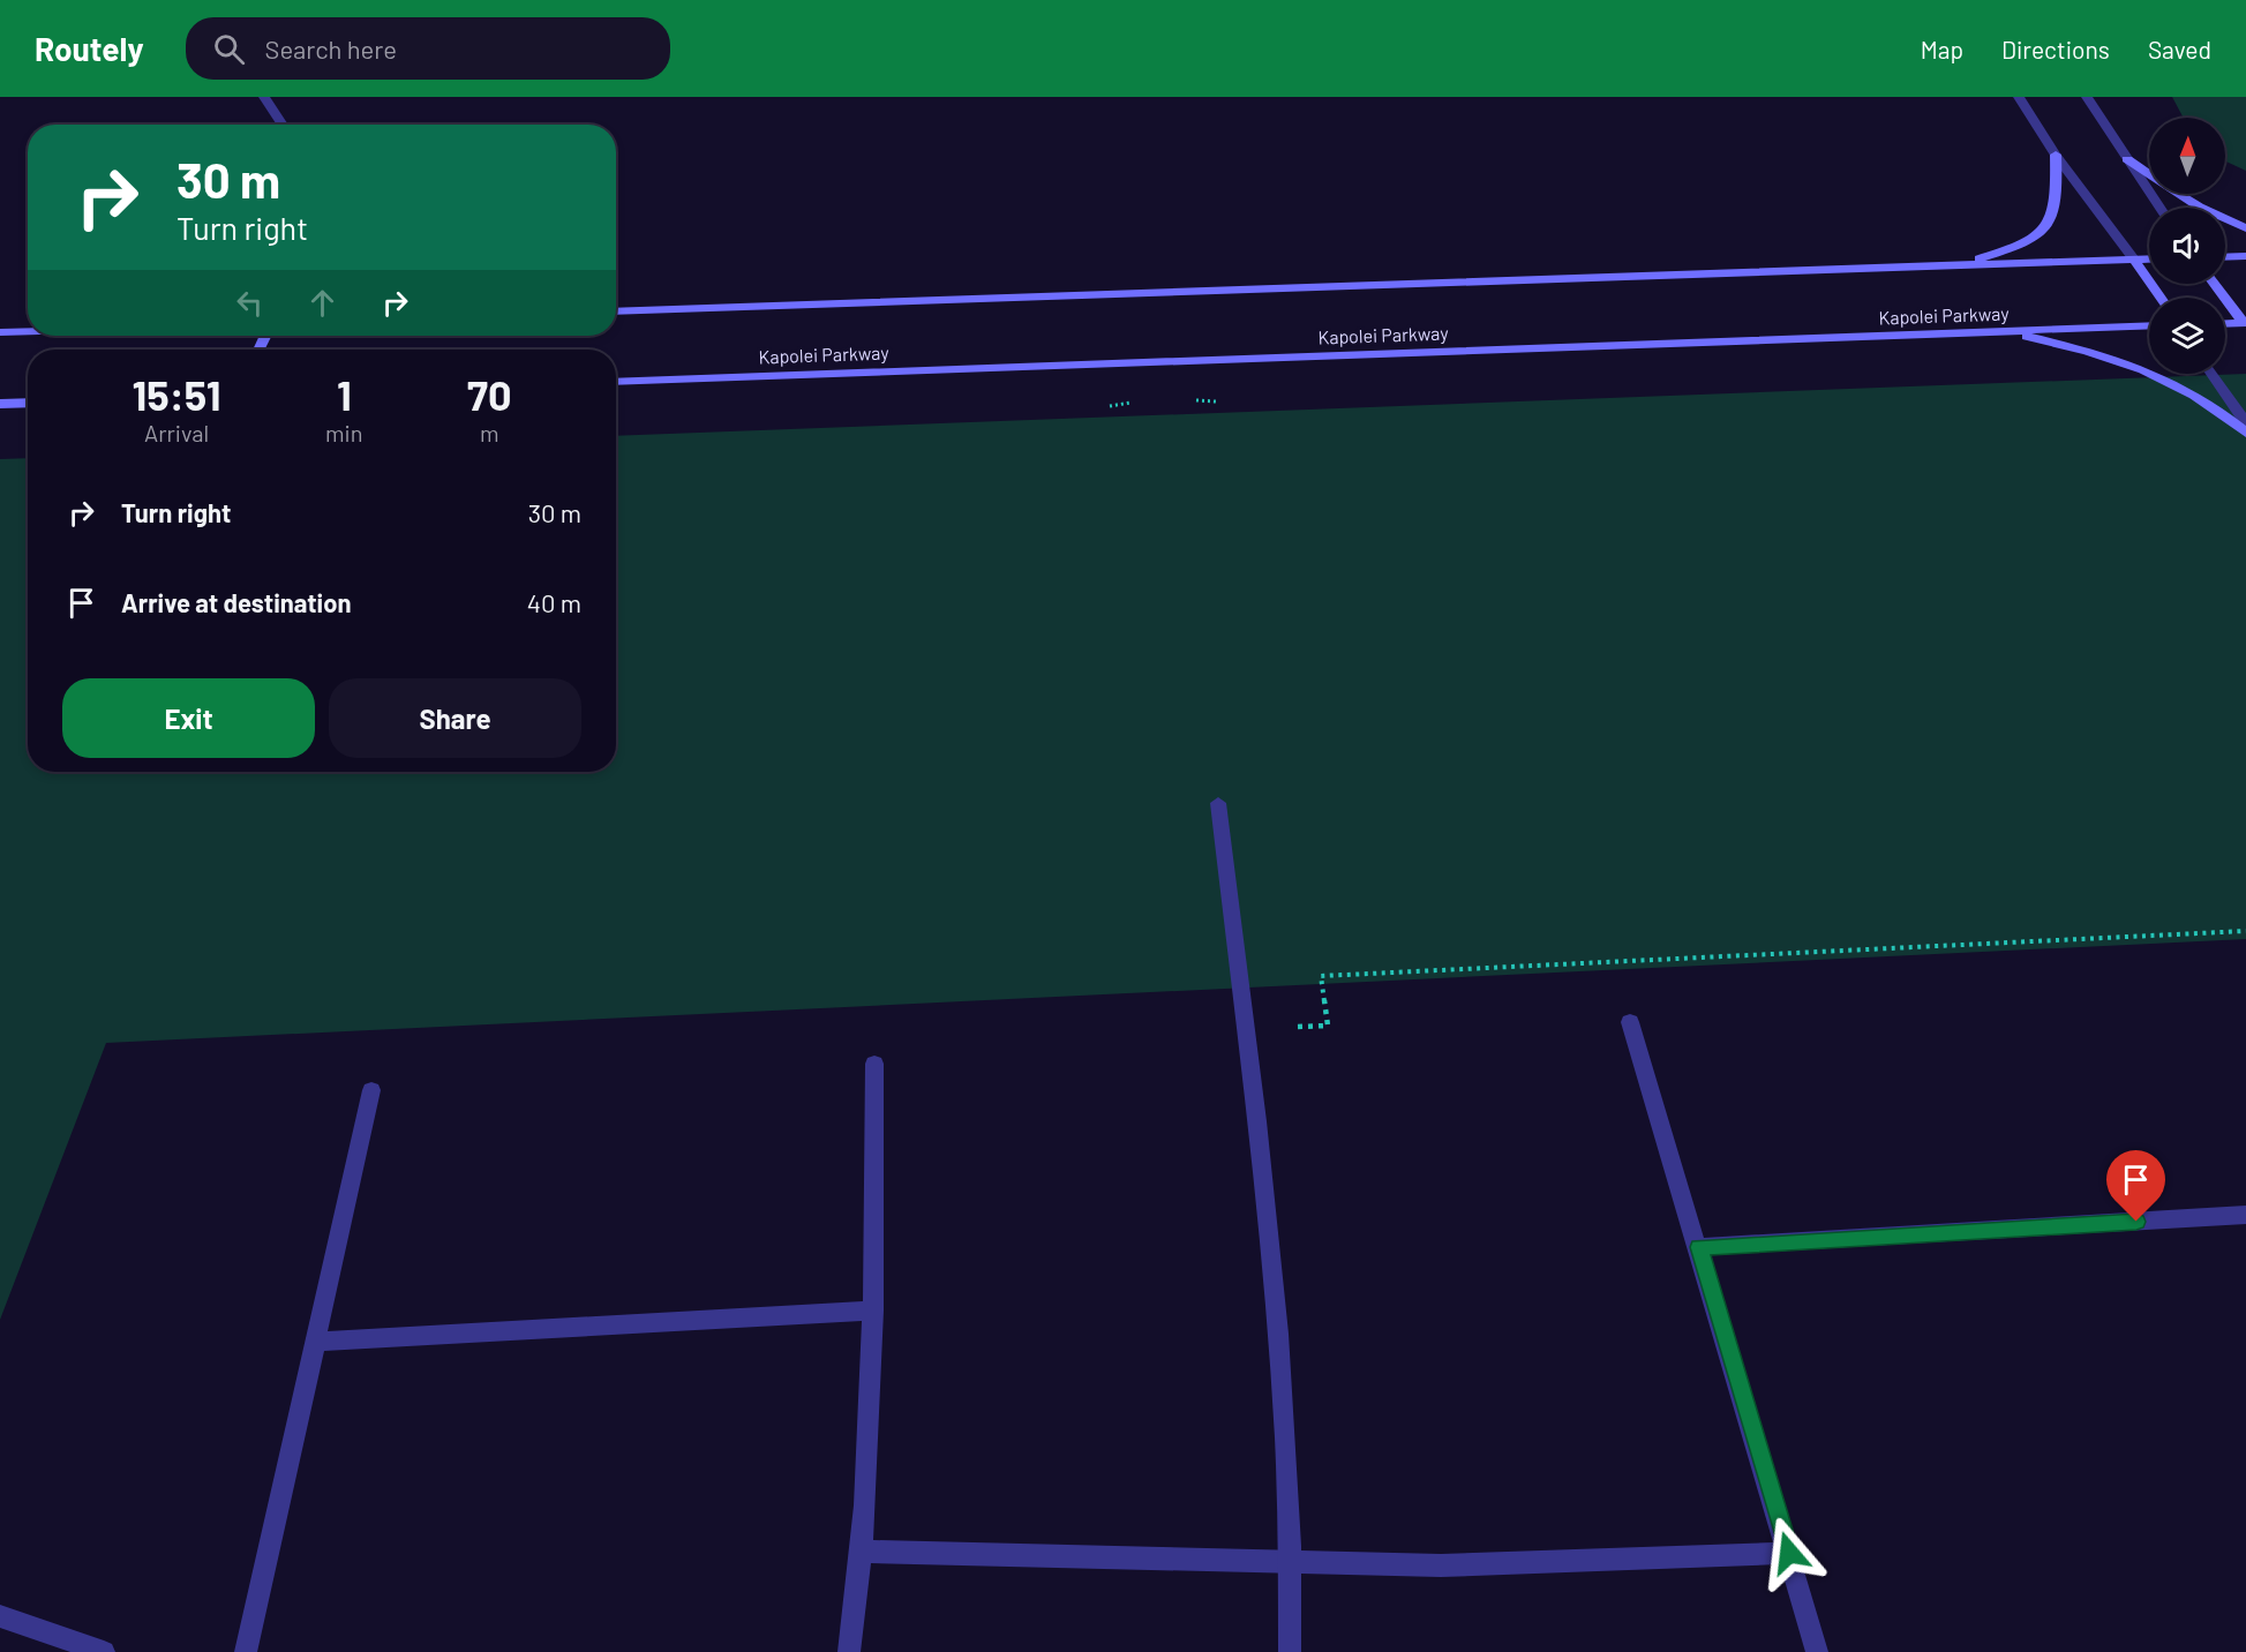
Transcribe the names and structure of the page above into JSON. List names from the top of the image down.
{
  "streets": {
    "main road": ["Kapolei Parkway"]
  },
  "north": "top",
  "page": {
    "header": "Routely",
    "search": "Search here",
    "nav": ["Map", "Directions", "Saved"],
    "turn": ["30 m", "Turn right"],
    "eta": [
      "15:51",
      "Arrival",
      "1",
      "min",
      "70",
      "m"
    ],
    "list": [
      {
        "name": "Turn right",
        "value": "30 m"
      },
      {
        "name": "Arrive at destination",
        "value": "40 m"
      }
    ],
    "buttons": ["Exit", "Share"]
  }
}
